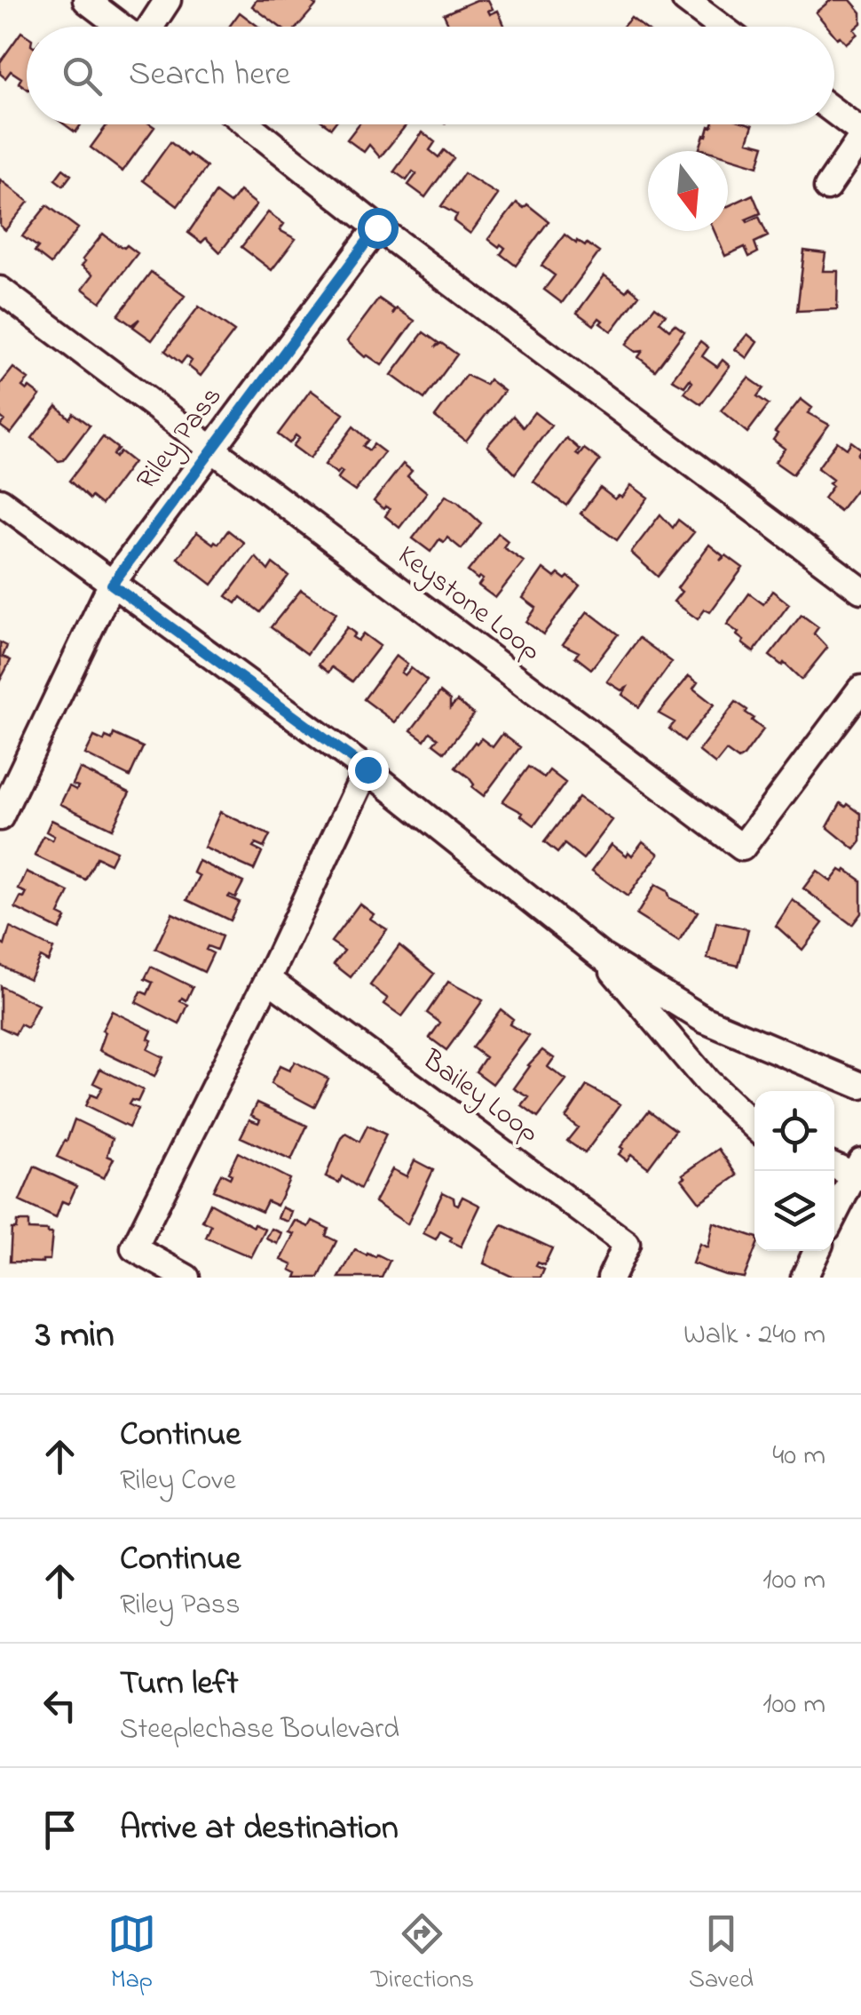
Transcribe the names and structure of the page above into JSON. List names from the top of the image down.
{
  "streets": {
    "street": ["Riley Pass", "Keystone Loop", "Bailey Loop"]
  },
  "crossings": [
    ["Riley Pass", "Keystone Loop"]
  ],
  "north": "bottom",
  "page": {
    "search": "Search here",
    "heading": ["3 min", "Walk · 240 m"],
    "list": [
      ["Continue", "Riley Cove", "40 m"],
      ["Continue", "Riley Pass", "100 m"],
      ["Turn left", "Steeplechase Boulevard", "100 m"],
      "Arrive at destination"
    ],
    "nav": ["Map", "Directions", "Saved"]
  }
}
